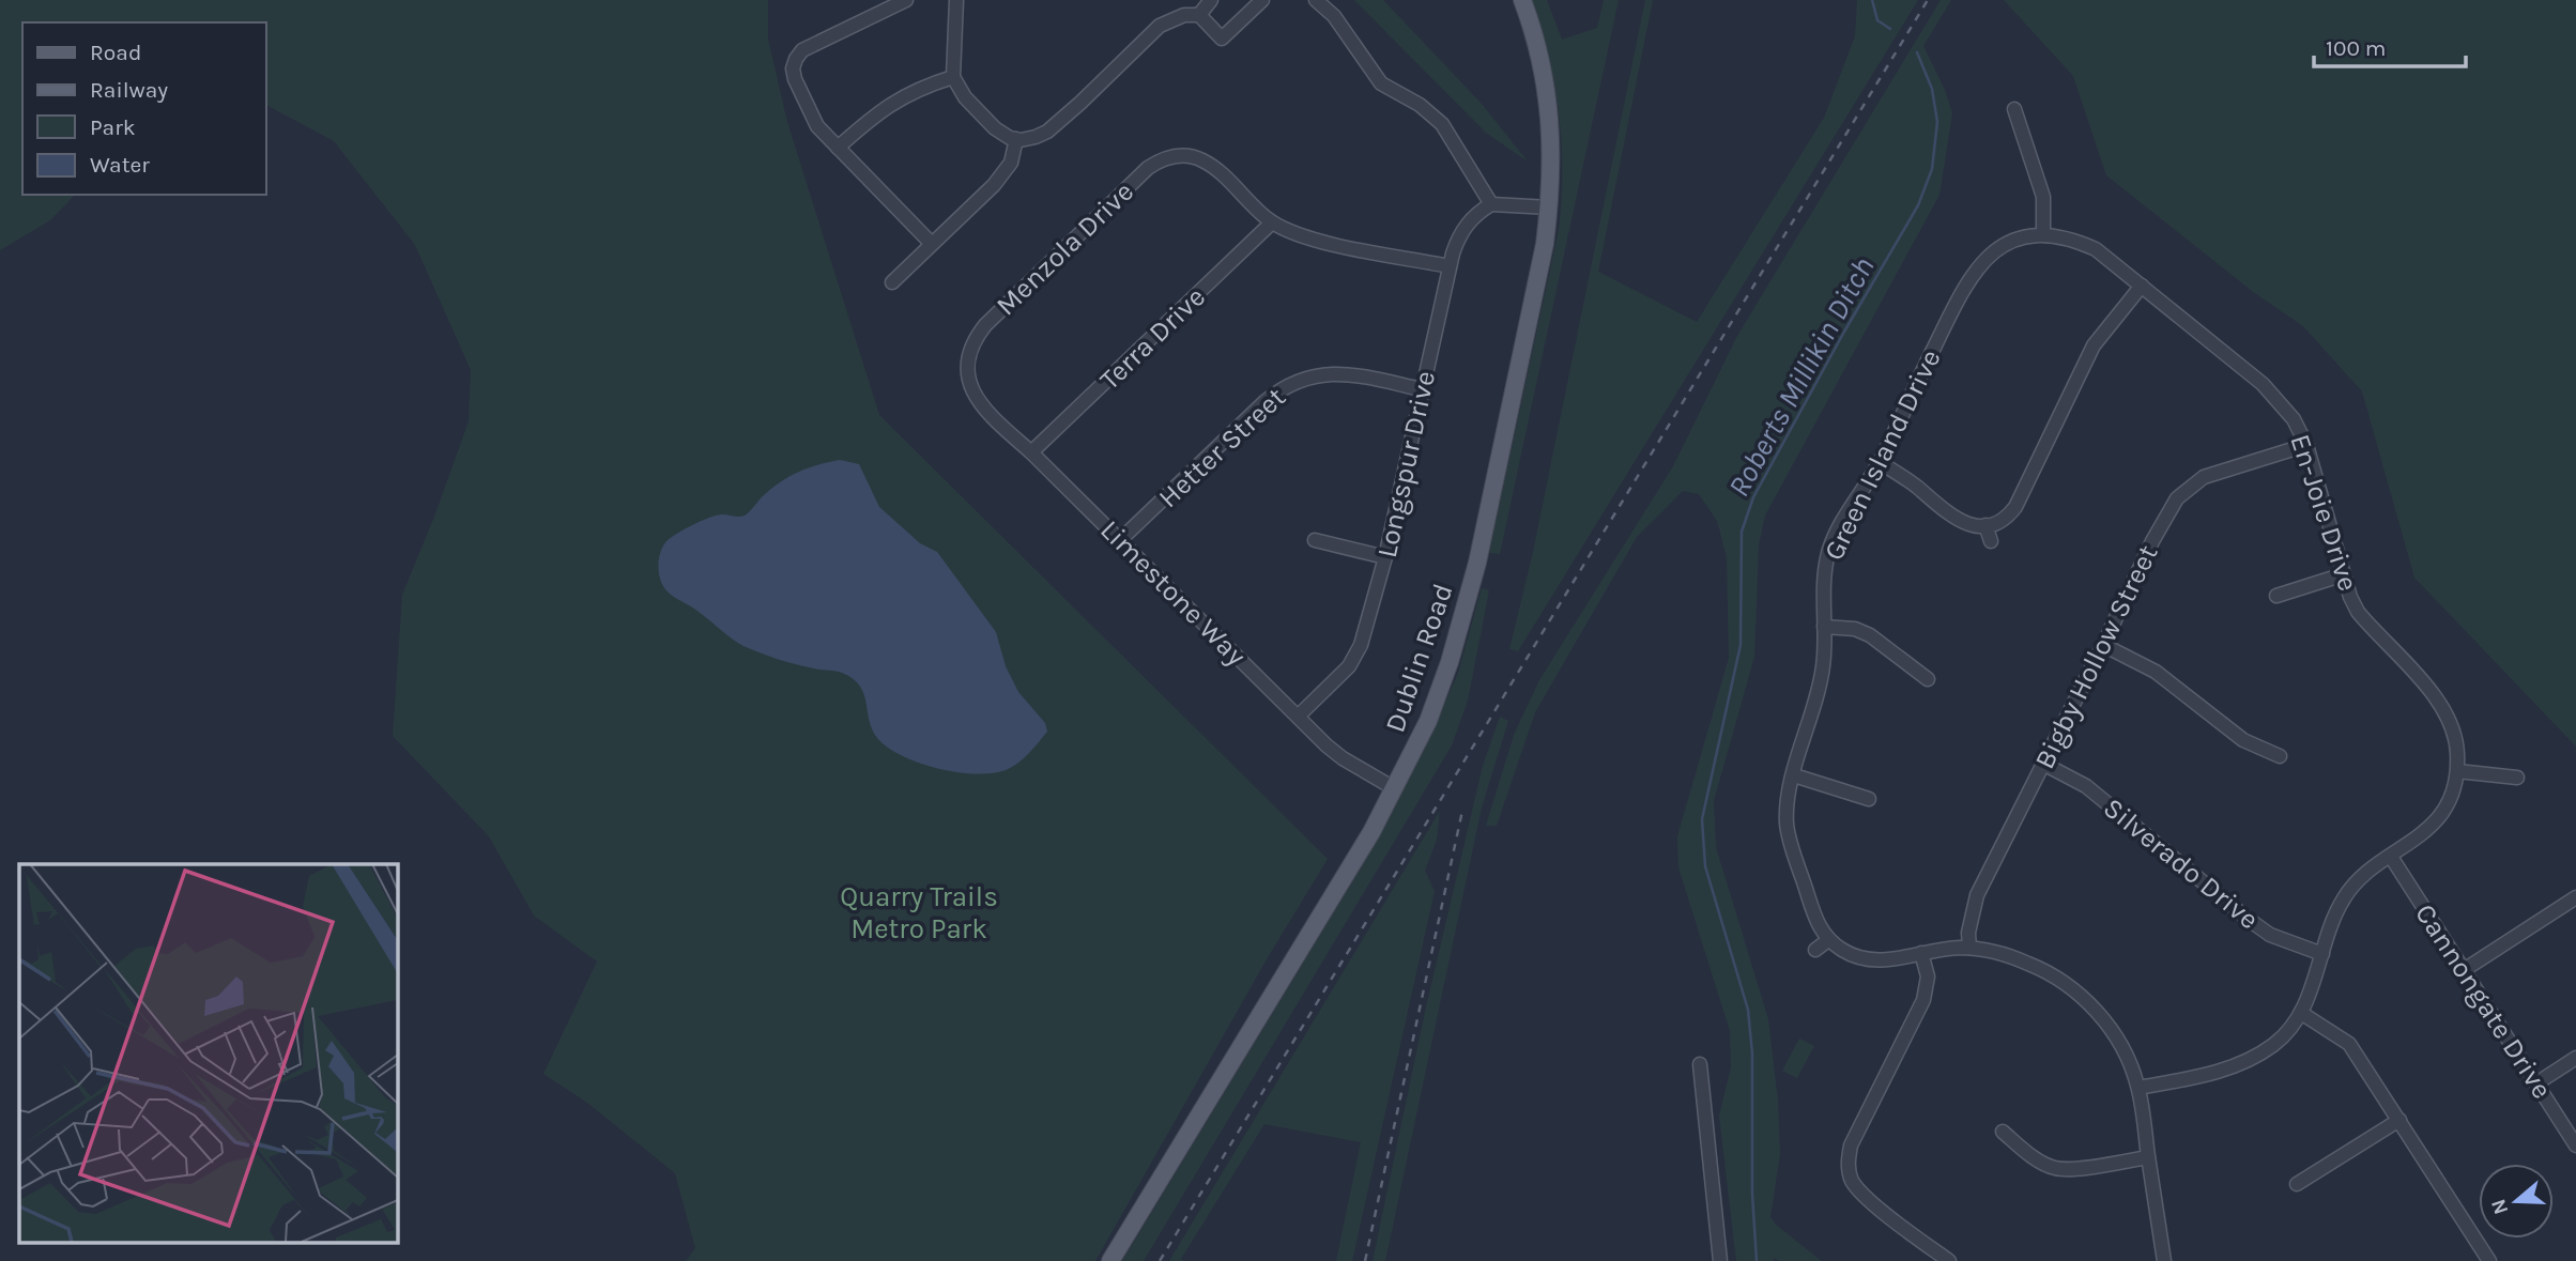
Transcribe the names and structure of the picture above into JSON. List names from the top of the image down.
{
  "streets": {
    "main road": ["Dublin Road"],
    "street": [
      "Menzola Drive",
      "Terra Drive",
      "Hetter Street",
      "Green Island Drive",
      "Longspur Drive",
      "En-Joie Drive",
      "Limestone Way",
      "Bigby Hollow Street",
      "Silverado Drive",
      "Cannongate Drive"
    ]
  },
  "crossings": [
    ["Menzola Drive", "Terra Drive"],
    ["Menzola Drive", "Limestone Way"],
    ["Terra Drive", "Limestone Way"],
    ["Hetter Street", "Longspur Drive"],
    ["Hetter Street", "Limestone Way"],
    ["Green Island Drive", "En-Joie Drive"],
    ["Longspur Drive", "Limestone Way"],
    ["En-Joie Drive", "Bigby Hollow Street"],
    ["En-Joie Drive", "Silverado Drive"],
    ["En-Joie Drive", "Cannongate Drive"],
    ["Limestone Way", "Dublin Road"],
    ["Bigby Hollow Street", "Silverado Drive"]
  ],
  "water": ["Roberts Millikin Ditch"],
  "parks": ["Quarry Trails Metro Park"],
  "legend": [
    "Road",
    "Railway",
    "Park",
    "Water"
  ],
  "scale_bar": "100 m",
  "north": "left"
}
